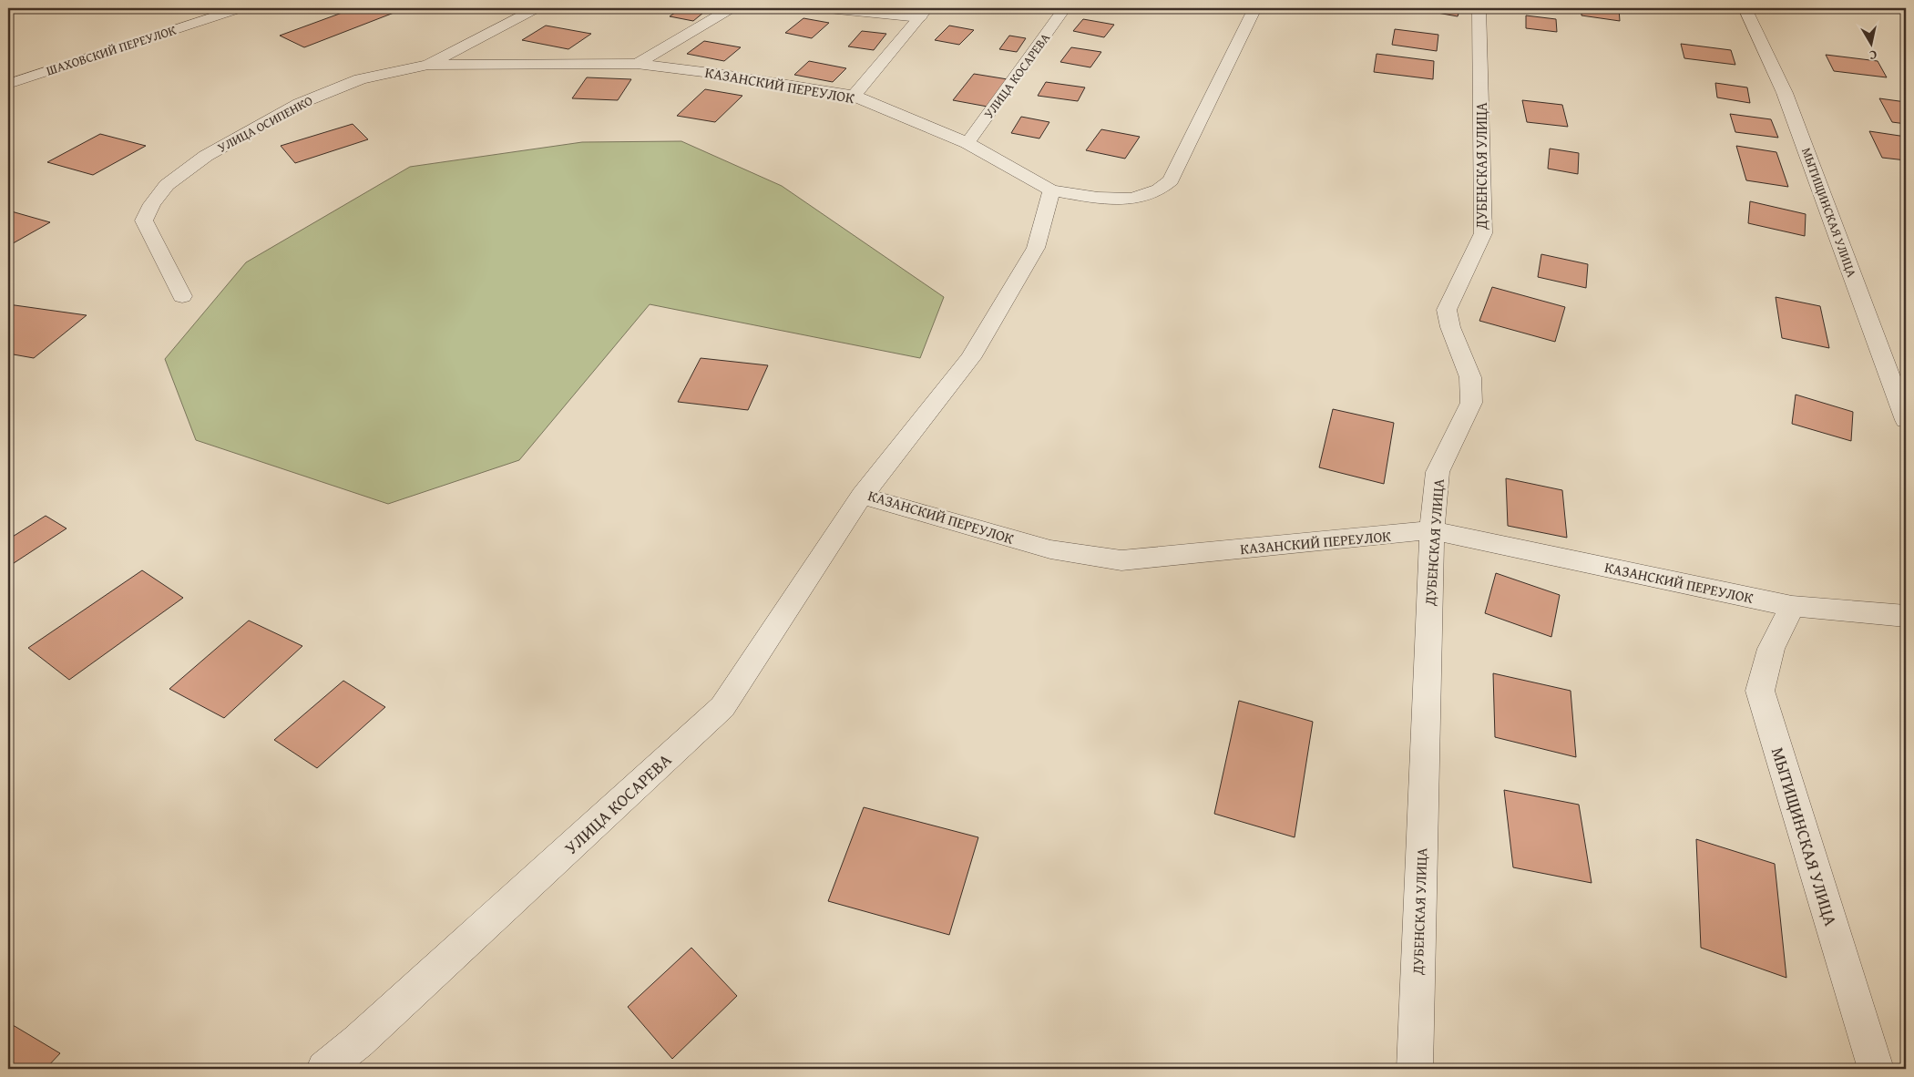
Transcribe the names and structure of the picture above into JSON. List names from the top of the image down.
{
  "streets": {
    "street": [
      "ШАХОВСКИЙ ПЕРЕУЛОК",
      "УЛИЦА КОСАРЕВА",
      "КАЗАНСКИЙ ПЕРЕУЛОК",
      "УЛИЦА ОСИПЕНКО",
      "ДУБЕНСКАЯ УЛИЦА",
      "МЫТИЩИНСКАЯ УЛИЦА"
    ]
  },
  "crossings": [
    ["УЛИЦА КОСАРЕВА", "КАЗАНСКИЙ ПЕРЕУЛОК"],
    ["КАЗАНСКИЙ ПЕРЕУЛОК", "УЛИЦА ОСИПЕНКО"],
    ["КАЗАНСКИЙ ПЕРЕУЛОК", "ДУБЕНСКАЯ УЛИЦА"],
    ["КАЗАНСКИЙ ПЕРЕУЛОК", "МЫТИЩИНСКАЯ УЛИЦА"]
  ],
  "north": "bottom"
}
